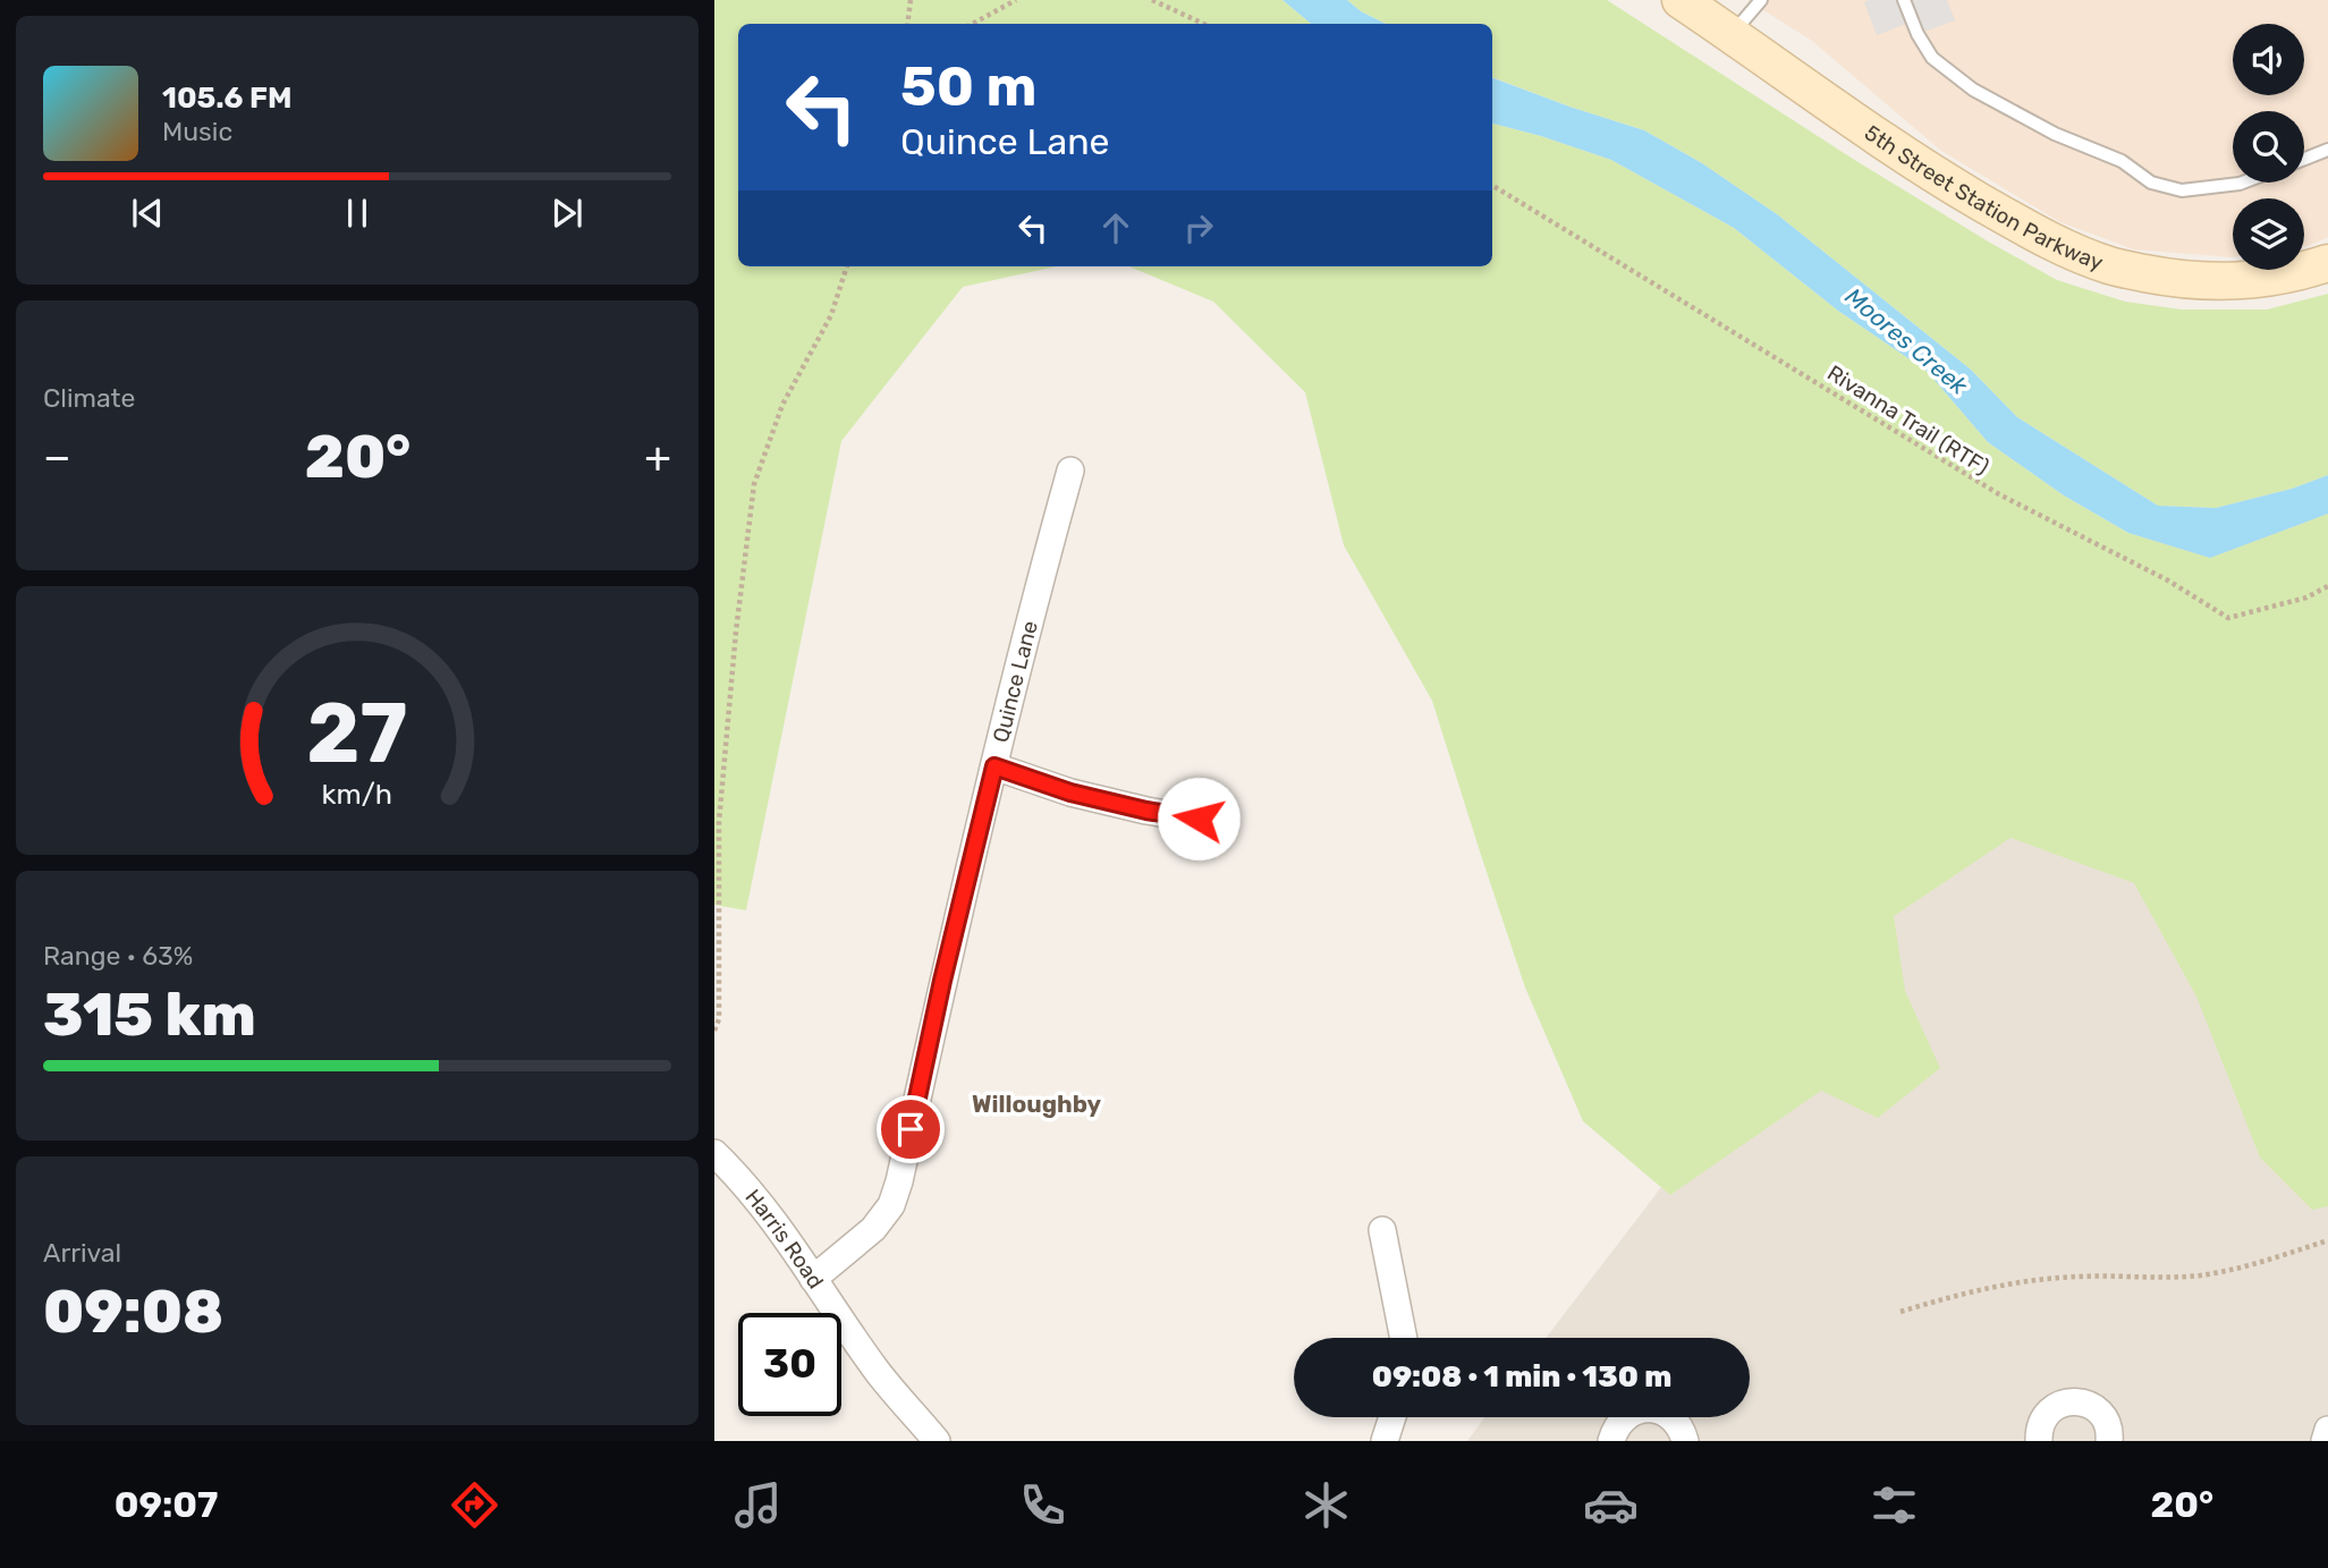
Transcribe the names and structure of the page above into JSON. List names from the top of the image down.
{
  "streets": {
    "street": ["5th Street Station Parkway", "Quince Lane", "Harris Road"],
    "path": ["Rivanna Trail (RTF)"]
  },
  "crossings": [
    ["Quince Lane", "Harris Road"]
  ],
  "districts": ["Willoughby"],
  "water": ["Moores Creek"],
  "page": {
    "turn": ["50 m", "Quince Lane"],
    "song": ["105.6 FM", "Music"],
    "tile": [
      "Climate",
      ["Range · 63%", "315 km"],
      ["Arrival", "09:08"]
    ],
    "heat": ["−", "20°", "+"],
    "limit": "30",
    "trip": "09:08 · 1 min · 130 m",
    "tabs": ["09:07", "20°"],
    "gauge": ["27", "km/h"]
  }
}
